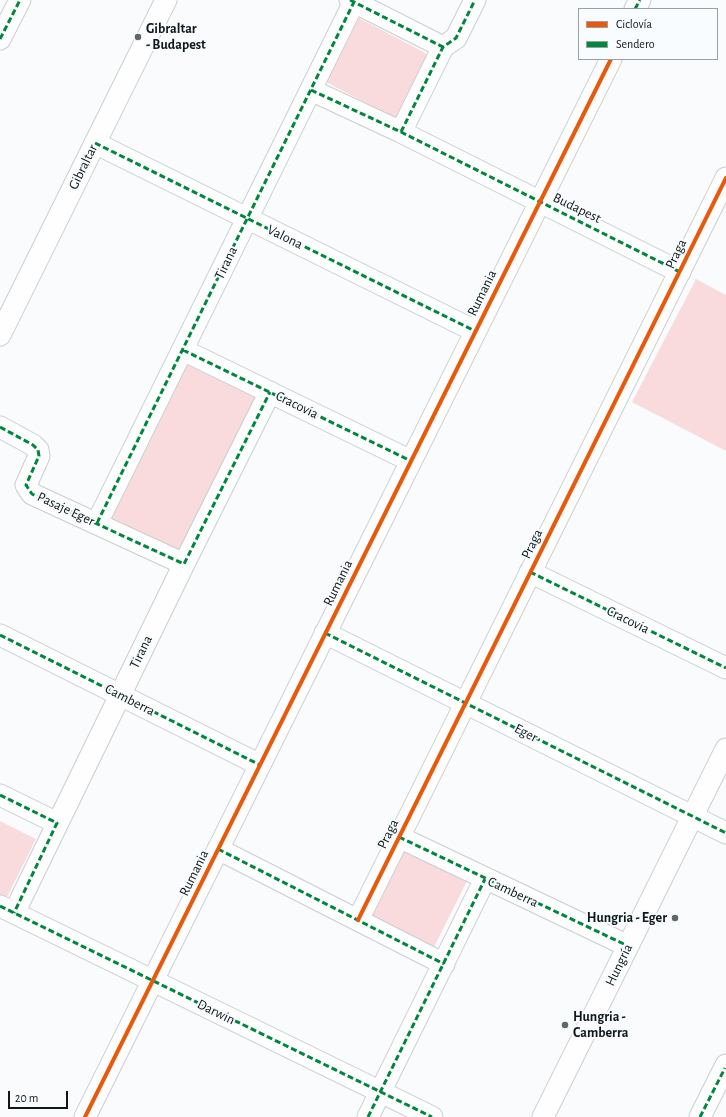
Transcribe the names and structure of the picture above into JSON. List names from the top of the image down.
{
  "streets": {
    "street": [
      "Gibraltar",
      "Budapest",
      "Valona",
      "Praga",
      "Tirana",
      "Rumania",
      "Cracovia",
      "Pasaje Eger",
      "Camberra",
      "Eger",
      "Hungría",
      "Darwin"
    ]
  },
  "crossings": [
    ["Gibraltar", "Valona"],
    ["Budapest", "Praga"],
    ["Budapest", "Tirana"],
    ["Budapest", "Rumania"],
    ["Valona", "Tirana"],
    ["Valona", "Rumania"],
    ["Praga", "Cracovia"],
    ["Praga", "Camberra"],
    ["Praga", "Eger"],
    ["Tirana", "Cracovia"],
    ["Tirana", "Pasaje Eger"],
    ["Tirana", "Camberra"],
    ["Tirana", "Darwin"],
    ["Rumania", "Cracovia"],
    ["Rumania", "Camberra"],
    ["Rumania", "Eger"],
    ["Rumania", "Darwin"],
    ["Camberra", "Hungría"],
    ["Eger", "Hungría"]
  ],
  "places": ["Gibraltar - Budapest", "Hungria - Eger", "Hungria - Camberra"],
  "legend": ["Ciclovía", "Sendero"],
  "scale_bar": "20 m"
}
